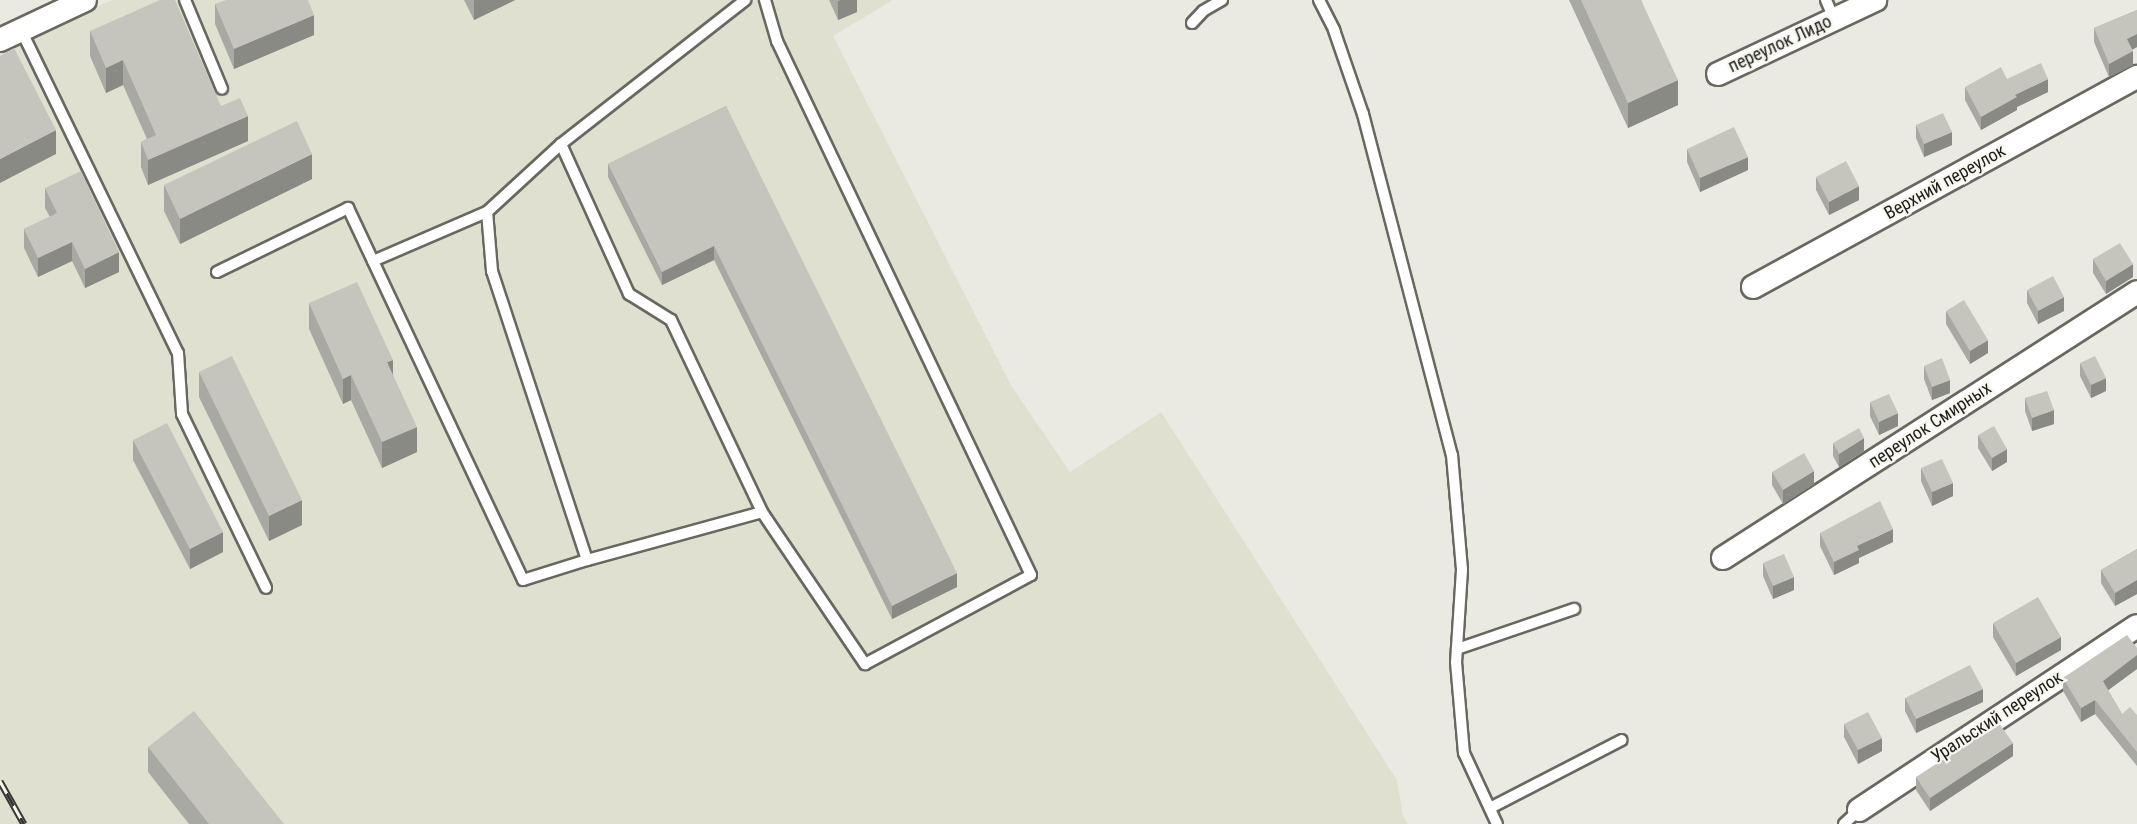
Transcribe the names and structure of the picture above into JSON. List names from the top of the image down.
{
  "streets": {
    "street": [
      "переулок Лидо",
      "Верхний переулок",
      "переулок Смирных",
      "Уральский переулок"
    ]
  }
}
